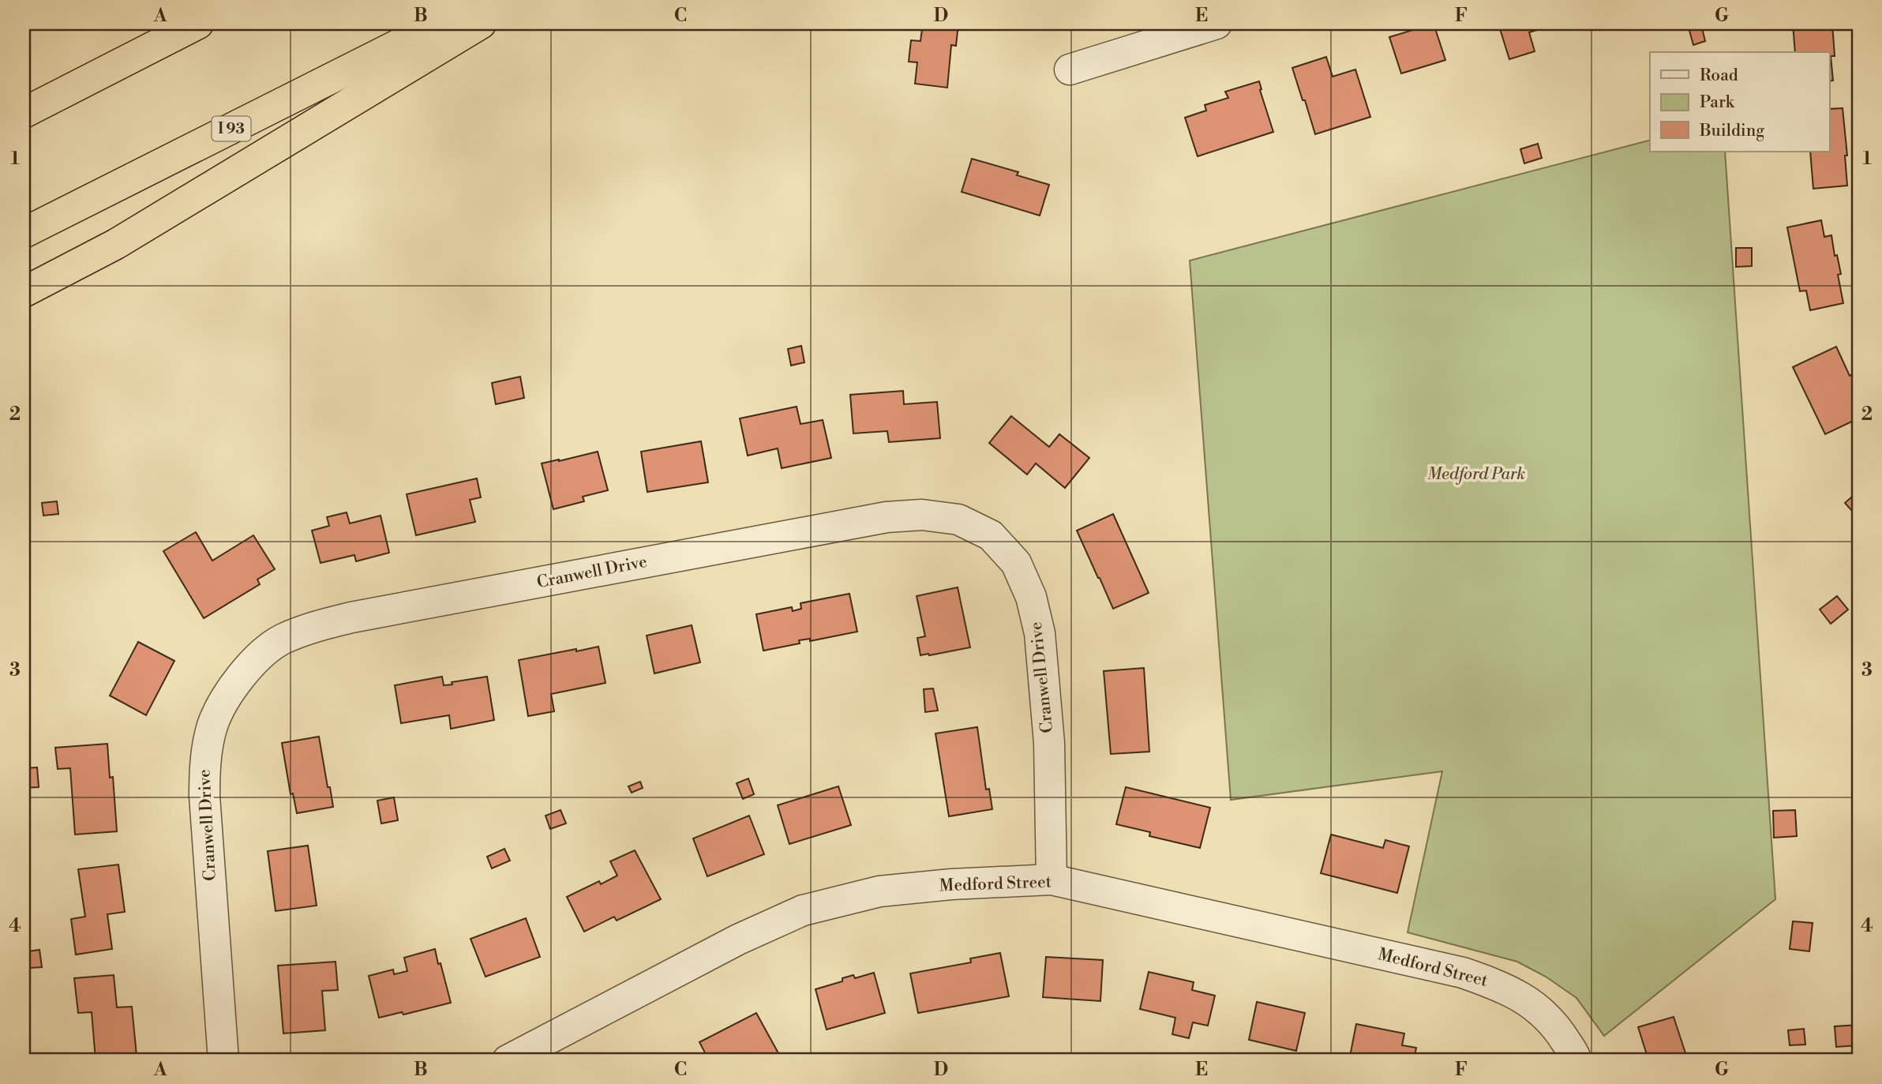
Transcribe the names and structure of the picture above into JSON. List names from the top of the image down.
{
  "streets": {
    "highway": ["I 93"],
    "street": ["Cranwell Drive", "Medford Street"]
  },
  "crossings": [
    ["Cranwell Drive", "Medford Street"]
  ],
  "parks": ["Medford Park"],
  "legend": ["Road", "Park", "Building"],
  "grid": {
    "columns": [
      "A",
      "B",
      "C",
      "D",
      "E",
      "F",
      "G"
    ],
    "rows": [
      "1",
      "2",
      "3",
      "4"
    ]
  }
}
